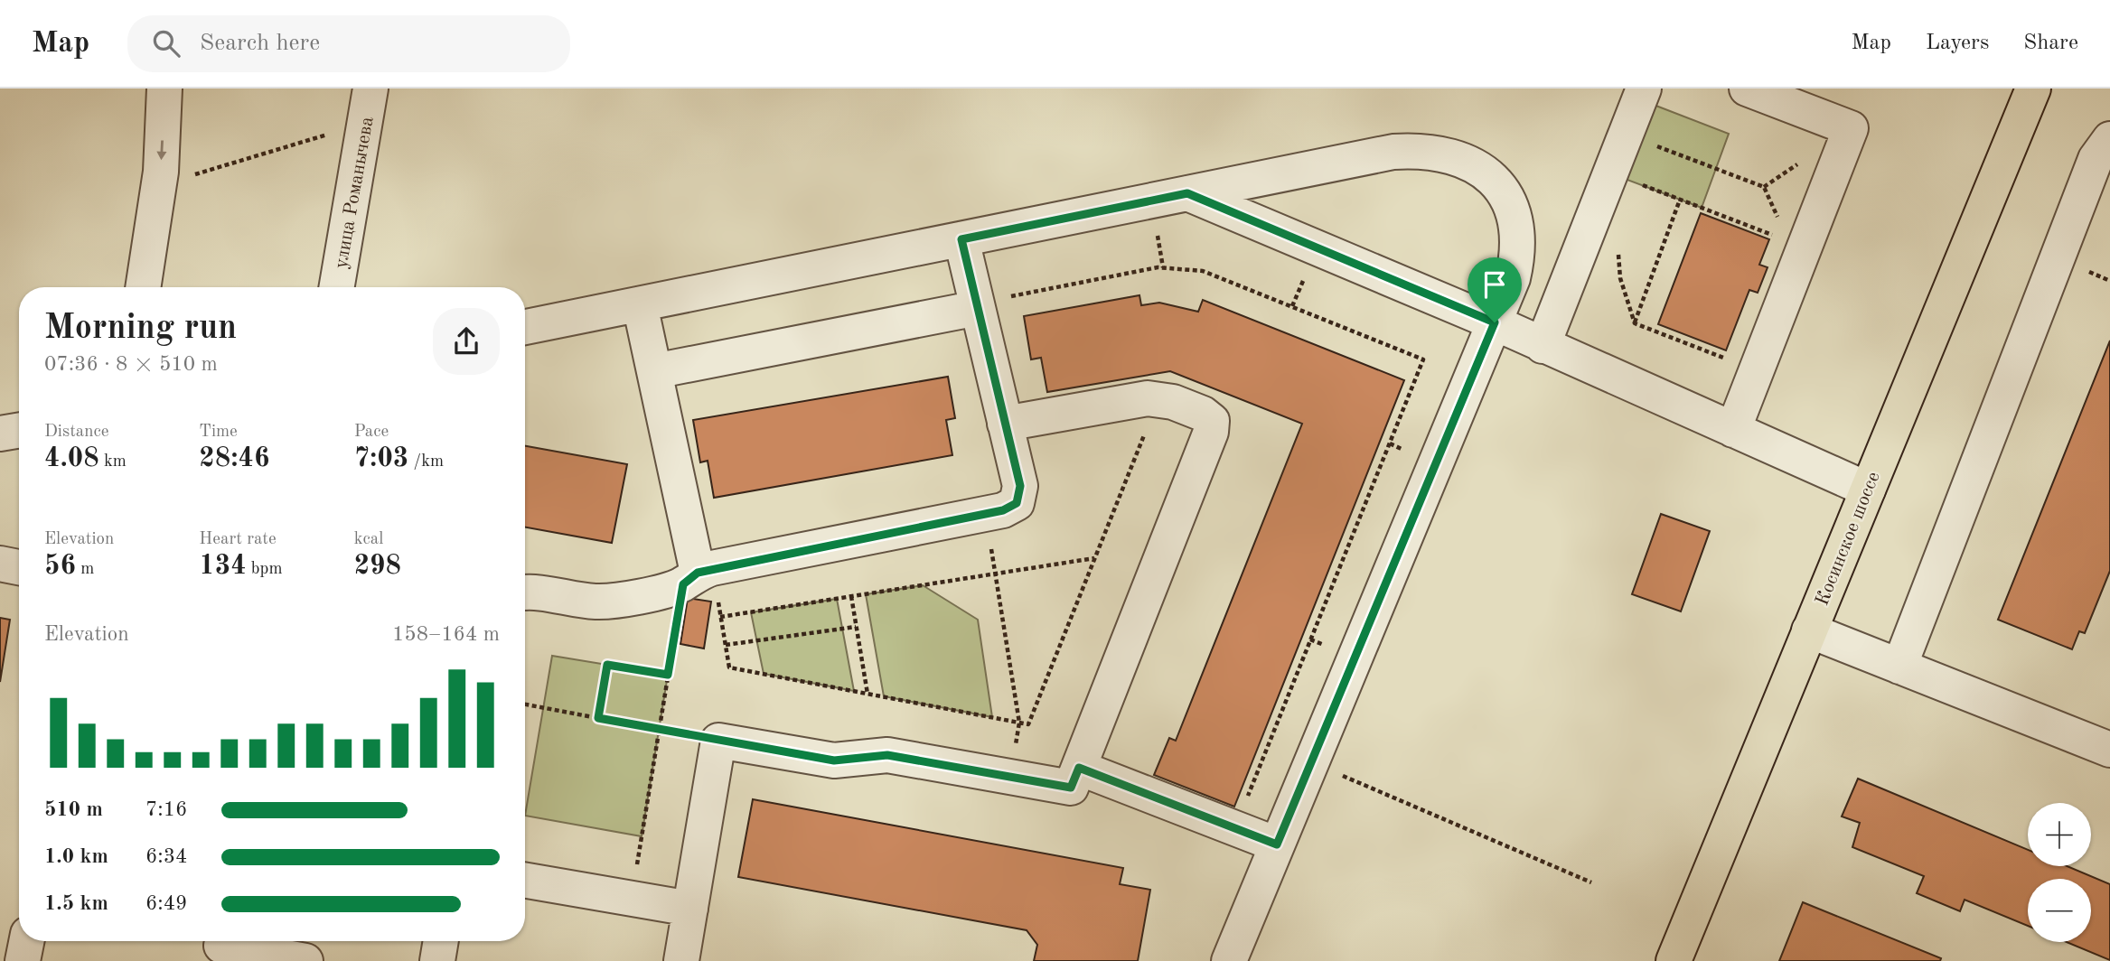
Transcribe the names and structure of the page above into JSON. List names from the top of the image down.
{
  "streets": {
    "main road": ["Косинское шоссе"],
    "street": ["улица Романычева"]
  },
  "page": {
    "header": "Map",
    "search": "Search here",
    "nav": ["Map", "Layers", "Share"],
    "heading": ["Morning run", "07:36 · 8 × 510 m"],
    "stats": [
      ["Distance", "4.08 km"],
      ["Time", "28:46"],
      ["Pace", "7:03 /km"],
      ["Elevation", "56 m"],
      ["Heart rate", "134 bpm"],
      ["kcal", "298"]
    ],
    "chart": ["Elevation", "158–164 m"],
    "list": [
      {
        "name": "510 m",
        "note": "7:16"
      },
      {
        "name": "1.0 km",
        "note": "6:34"
      },
      {
        "name": "1.5 km",
        "note": "6:49"
      }
    ],
    "map_buttons": ["+", "−"]
  }
}
